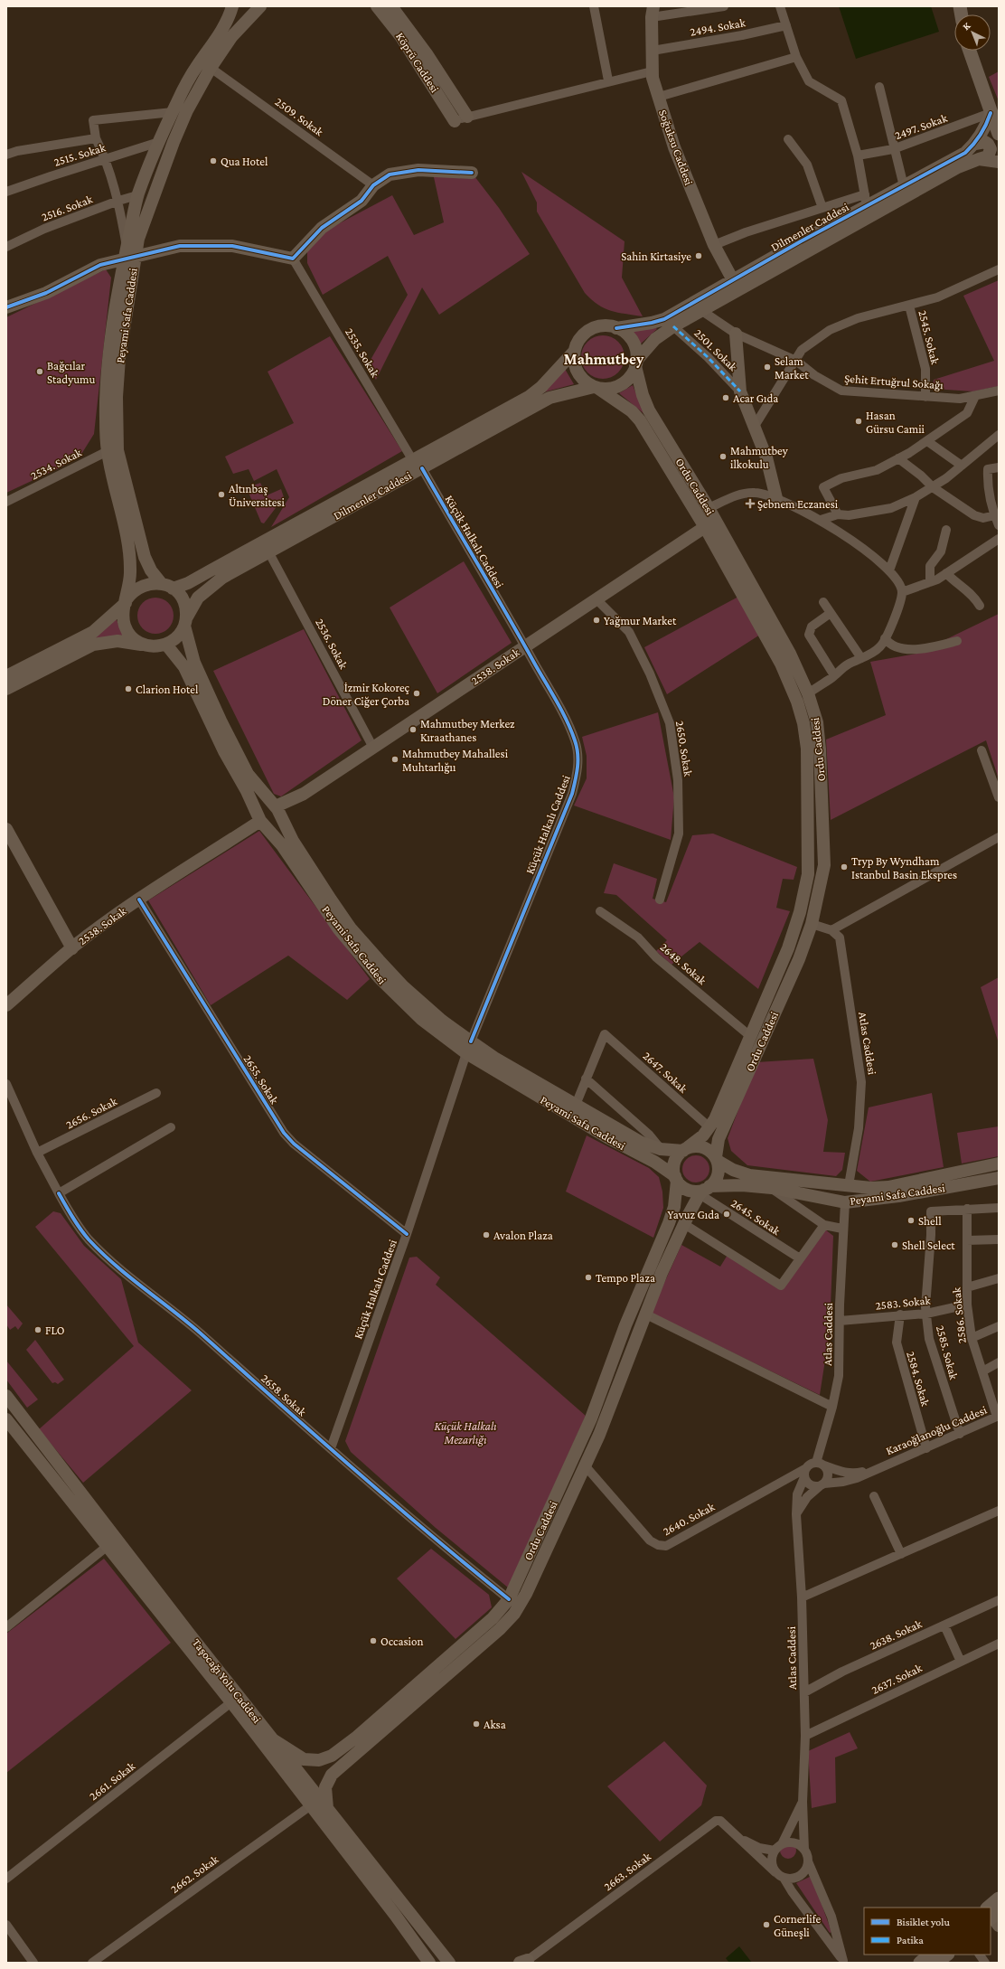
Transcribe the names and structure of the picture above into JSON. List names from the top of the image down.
{
  "streets": {
    "main road": [
      "Köprü Caddesi",
      "Soğuksu Caddesi",
      "Dilmenler Caddesi",
      "Peyami Safa Caddesi",
      "Ordu Caddesi",
      "2538. Sokak",
      "Taşocağı Yolu Caddesi"
    ],
    "street": [
      "2494. Sokak",
      "2509. Sokak",
      "2497. Sokak",
      "2515. Sokak",
      "2516. Sokak",
      "2545. Sokak",
      "2501. Sokak",
      "2535. Sokak",
      "Şehit Ertuğrul Sokağı",
      "2534. Sokak",
      "Küçük Halkalı Caddesi",
      "2536. Sokak",
      "2650. Sokak",
      "2648. Sokak",
      "Atlas Caddesi",
      "2647. Sokak",
      "2655. Sokak",
      "2656. Sokak",
      "2645. Sokak",
      "2583. Sokak",
      "2586. Sokak",
      "2585. Sokak",
      "2584. Sokak",
      "2658. Sokak",
      "Karaoğlanoğlu Caddesi",
      "2640. Sokak",
      "2638. Sokak",
      "2637. Sokak",
      "2661. Sokak",
      "2663. Sokak",
      "2662. Sokak"
    ]
  },
  "crossings": [
    ["2494. Sokak", "Soğuksu Caddesi"],
    ["2509. Sokak", "Peyami Safa Caddesi"],
    ["2497. Sokak", "Dilmenler Caddesi"],
    ["Soğuksu Caddesi", "Dilmenler Caddesi"],
    ["Dilmenler Caddesi", "Peyami Safa Caddesi"],
    ["Dilmenler Caddesi", "2501. Sokak"],
    ["Dilmenler Caddesi", "2535. Sokak"],
    ["Dilmenler Caddesi", "Şehit Ertuğrul Sokağı"],
    ["Dilmenler Caddesi", "Ordu Caddesi"],
    ["Dilmenler Caddesi", "Küçük Halkalı Caddesi"],
    ["Dilmenler Caddesi", "2536. Sokak"],
    ["Peyami Safa Caddesi", "2534. Sokak"],
    ["Peyami Safa Caddesi", "Ordu Caddesi"],
    ["Peyami Safa Caddesi", "Küçük Halkalı Caddesi"],
    ["Peyami Safa Caddesi", "2538. Sokak"],
    ["Peyami Safa Caddesi", "Atlas Caddesi"],
    ["Peyami Safa Caddesi", "2645. Sokak"],
    ["2545. Sokak", "Şehit Ertuğrul Sokağı"],
    ["Ordu Caddesi", "2538. Sokak"],
    ["Ordu Caddesi", "2648. Sokak"],
    ["Ordu Caddesi", "2647. Sokak"],
    ["Ordu Caddesi", "2645. Sokak"],
    ["Ordu Caddesi", "2658. Sokak"],
    ["Ordu Caddesi", "2640. Sokak"],
    ["Ordu Caddesi", "Taşocağı Yolu Caddesi"],
    ["Küçük Halkalı Caddesi", "2538. Sokak"],
    ["Küçük Halkalı Caddesi", "2655. Sokak"],
    ["Küçük Halkalı Caddesi", "2658. Sokak"],
    ["2536. Sokak", "2538. Sokak"],
    ["2538. Sokak", "2650. Sokak"],
    ["2538. Sokak", "2655. Sokak"],
    ["Atlas Caddesi", "2583. Sokak"],
    ["Atlas Caddesi", "2640. Sokak"],
    ["Atlas Caddesi", "2638. Sokak"],
    ["Atlas Caddesi", "2637. Sokak"],
    ["2656. Sokak", "2658. Sokak"],
    ["2583. Sokak", "2586. Sokak"],
    ["2583. Sokak", "2585. Sokak"],
    ["2583. Sokak", "2584. Sokak"],
    ["2586. Sokak", "2585. Sokak"],
    ["2586. Sokak", "Karaoğlanoğlu Caddesi"],
    ["2585. Sokak", "Karaoğlanoğlu Caddesi"],
    ["2584. Sokak", "Karaoğlanoğlu Caddesi"],
    ["Taşocağı Yolu Caddesi", "2661. Sokak"],
    ["Taşocağı Yolu Caddesi", "2662. Sokak"]
  ],
  "districts": ["Mahmutbey"],
  "parks": ["Küçük Halkalı Mezarlığı"],
  "places": {
    "other": [
      "Qua Hotel",
      "Sahin Kirtasiye",
      "Selam Market",
      "Bağcılar Stadyumu",
      "Acar Gıda",
      "Hasan Gürsu Camii",
      "Mahmutbey ilkokulu",
      "Altınbaş Üniversitesi",
      "Yağmur Market",
      "Clarion Hotel",
      "İzmir Kokoreç Döner Ciğer Çorba",
      "Mahmutbey Merkez Kıraathanes",
      "Mahmutbey Mahallesi Muhtarlığıı",
      "Tryp By Wyndham Istanbul Basin Ekspres",
      "Yavuz Gıda",
      "Shell",
      "Avalon Plaza",
      "Shell Select",
      "Tempo Plaza",
      "FLO",
      "Occasion",
      "Aksa",
      "Cornerlife Güneşli"
    ],
    "health": ["Şebnem Eczanesi"]
  },
  "legend": ["Bisiklet yolu", "Patika"],
  "north": "top left"
}
